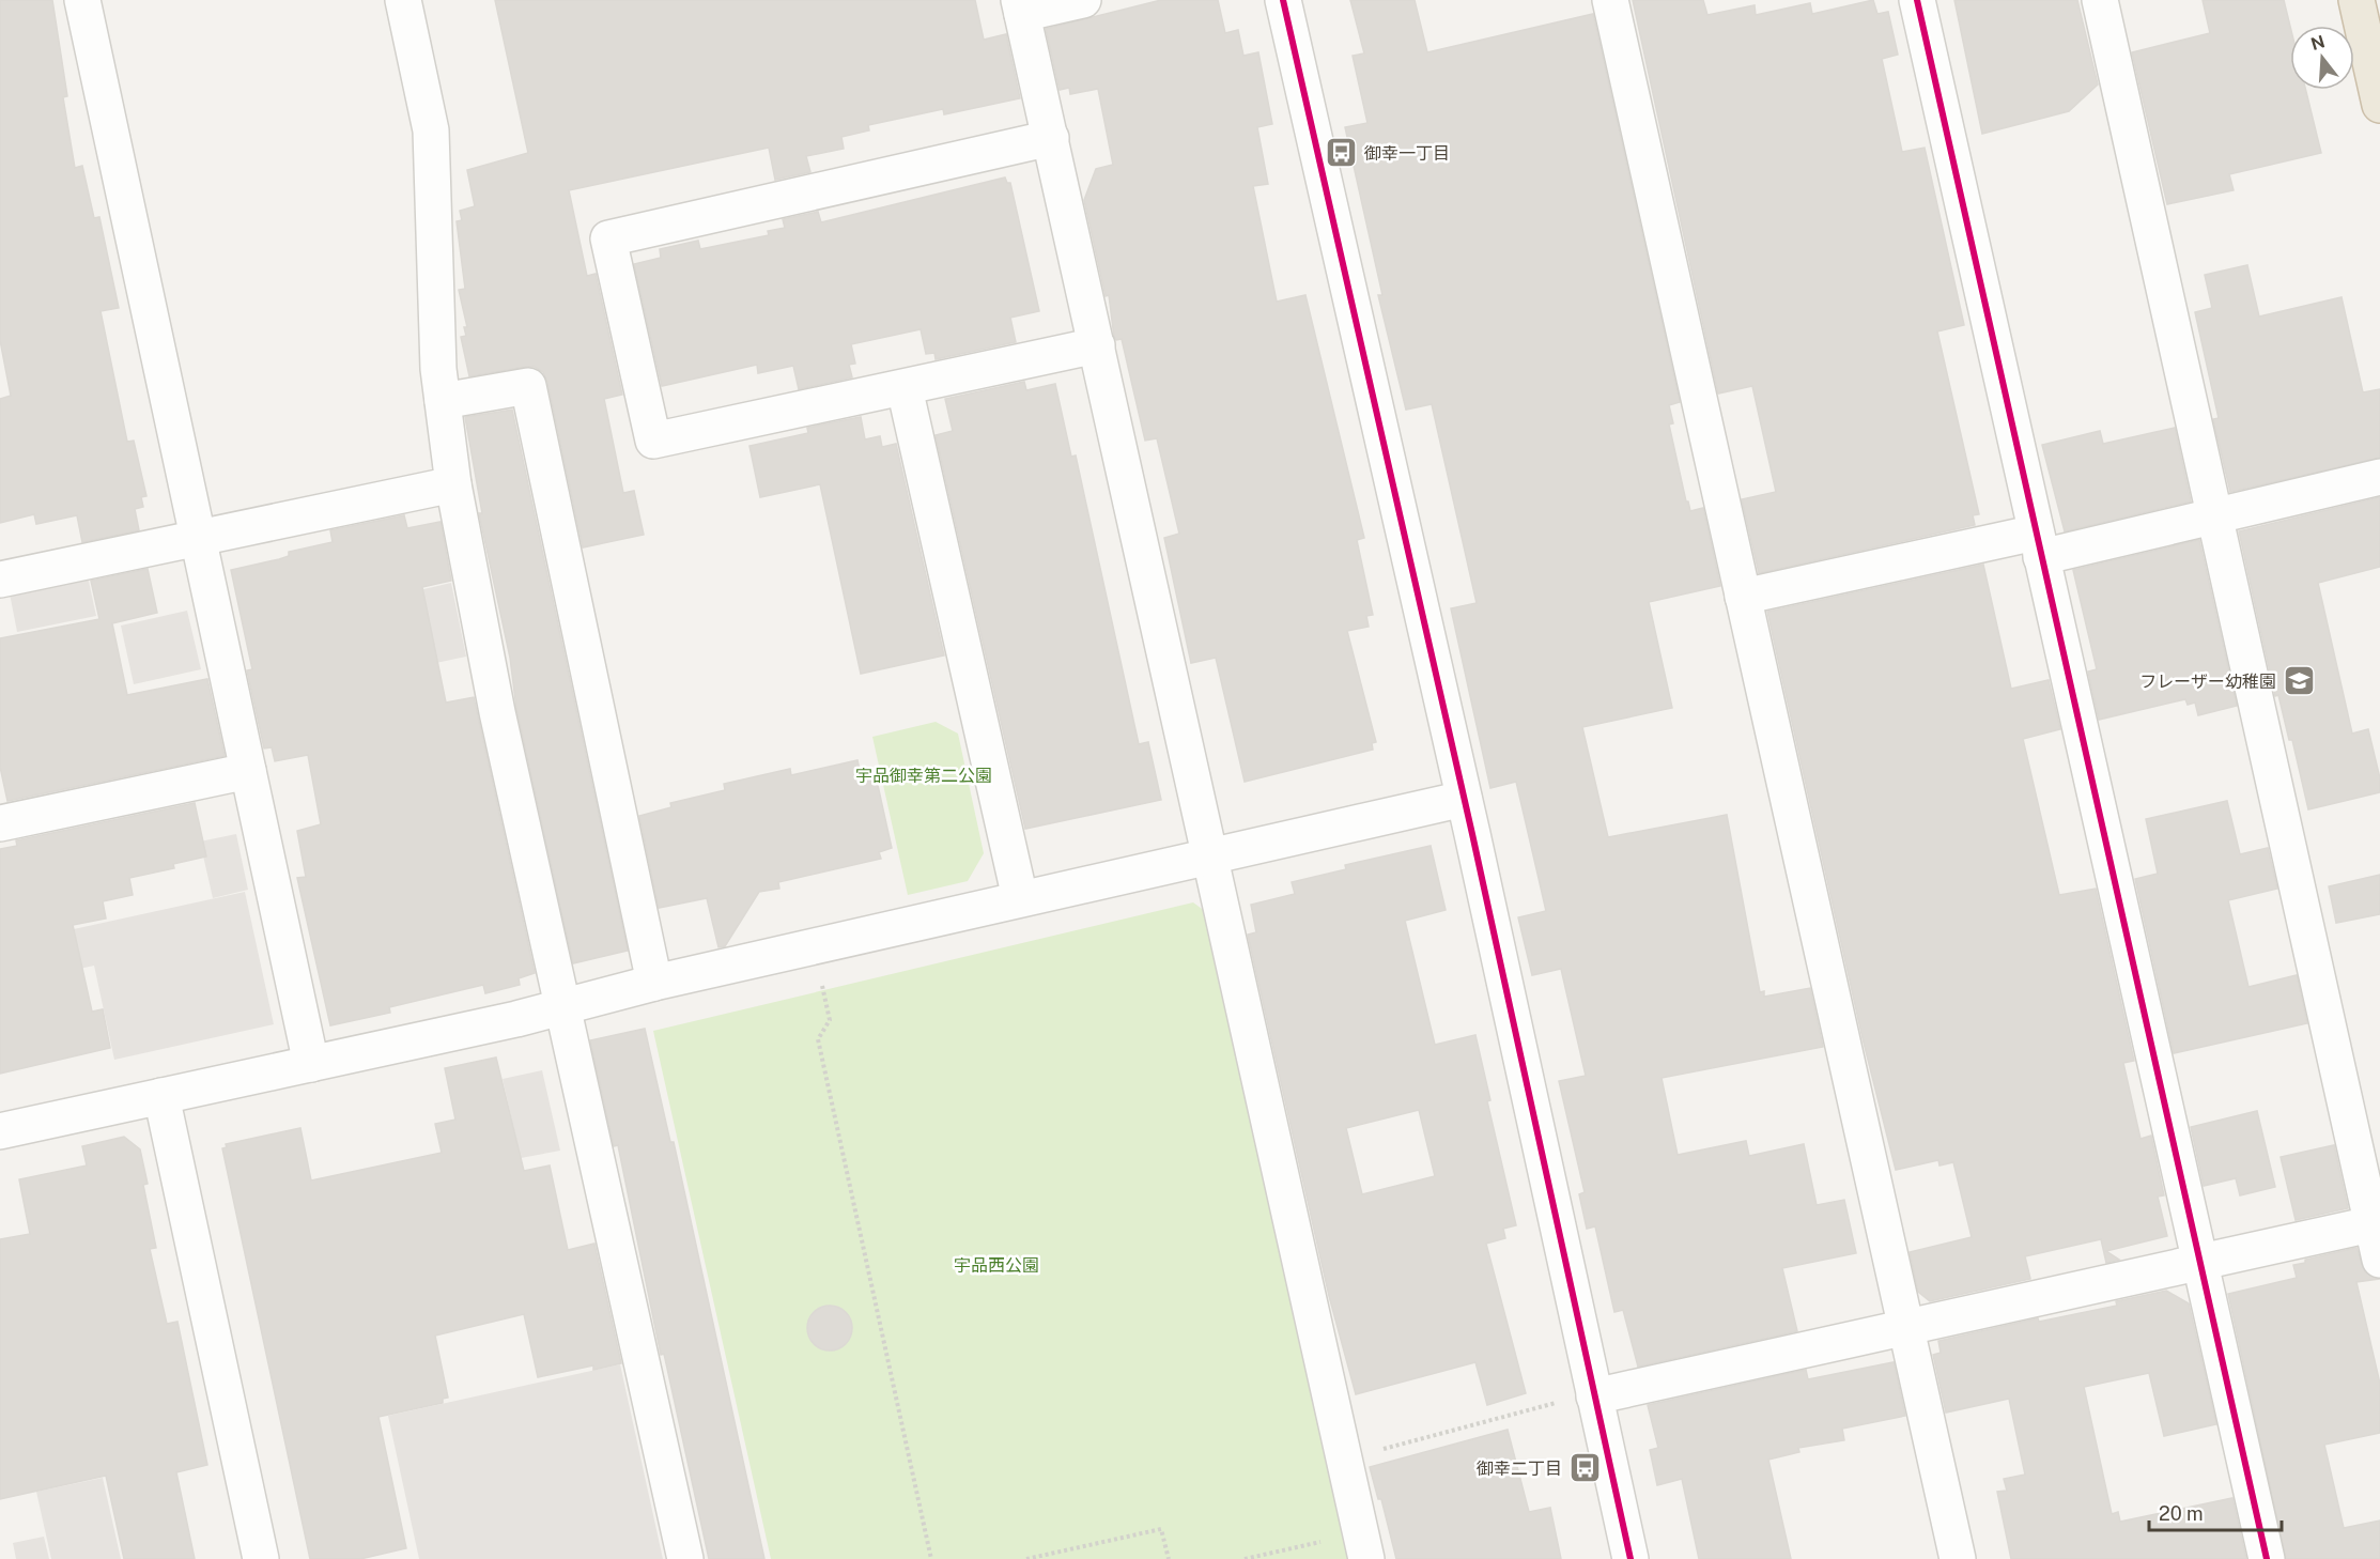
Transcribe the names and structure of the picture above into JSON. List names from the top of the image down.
{
  "parks": ["宇品御幸第二公園", "宇品西公園"],
  "places": {
    "bus stop": ["御幸一丁目", "御幸二丁目"],
    "school or university": ["フレーザー幼稚園"]
  },
  "scale_bar": "20 m",
  "north": "top"
}
